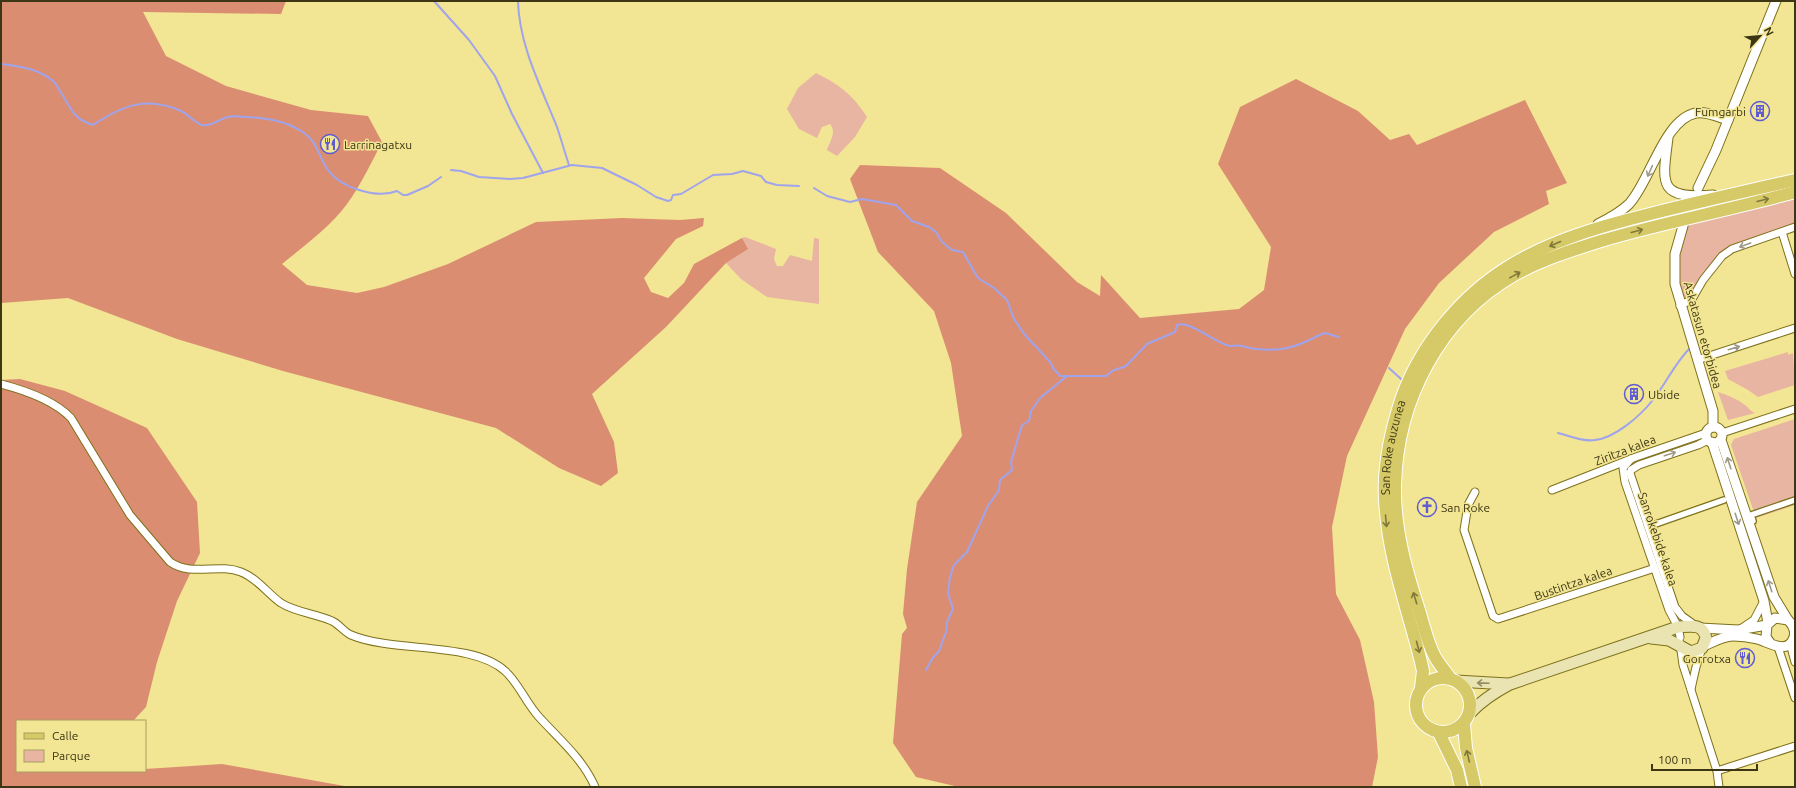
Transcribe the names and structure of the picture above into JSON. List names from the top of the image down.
{
  "streets": {
    "main road": ["San Roke auzunea"],
    "street": [
      "Askatasun etorbidea",
      "Ziritza kalea",
      "Sanrokebide kalea",
      "Bustintza kalea"
    ]
  },
  "crossings": [
    ["Askatasun etorbidea", "Ziritza kalea"],
    ["Ziritza kalea", "Sanrokebide kalea"],
    ["Sanrokebide kalea", "Bustintza kalea"]
  ],
  "one_way": ["San Roke auzunea"],
  "places": {
    "building": ["Fumgarbi", "Ubide"],
    "restaurant": ["Larrinagatxu", "Gorrotxa"],
    "church": ["San Roke"]
  },
  "legend": ["Calle", "Parque"],
  "scale_bar": "100 m",
  "north": "top right"
}
